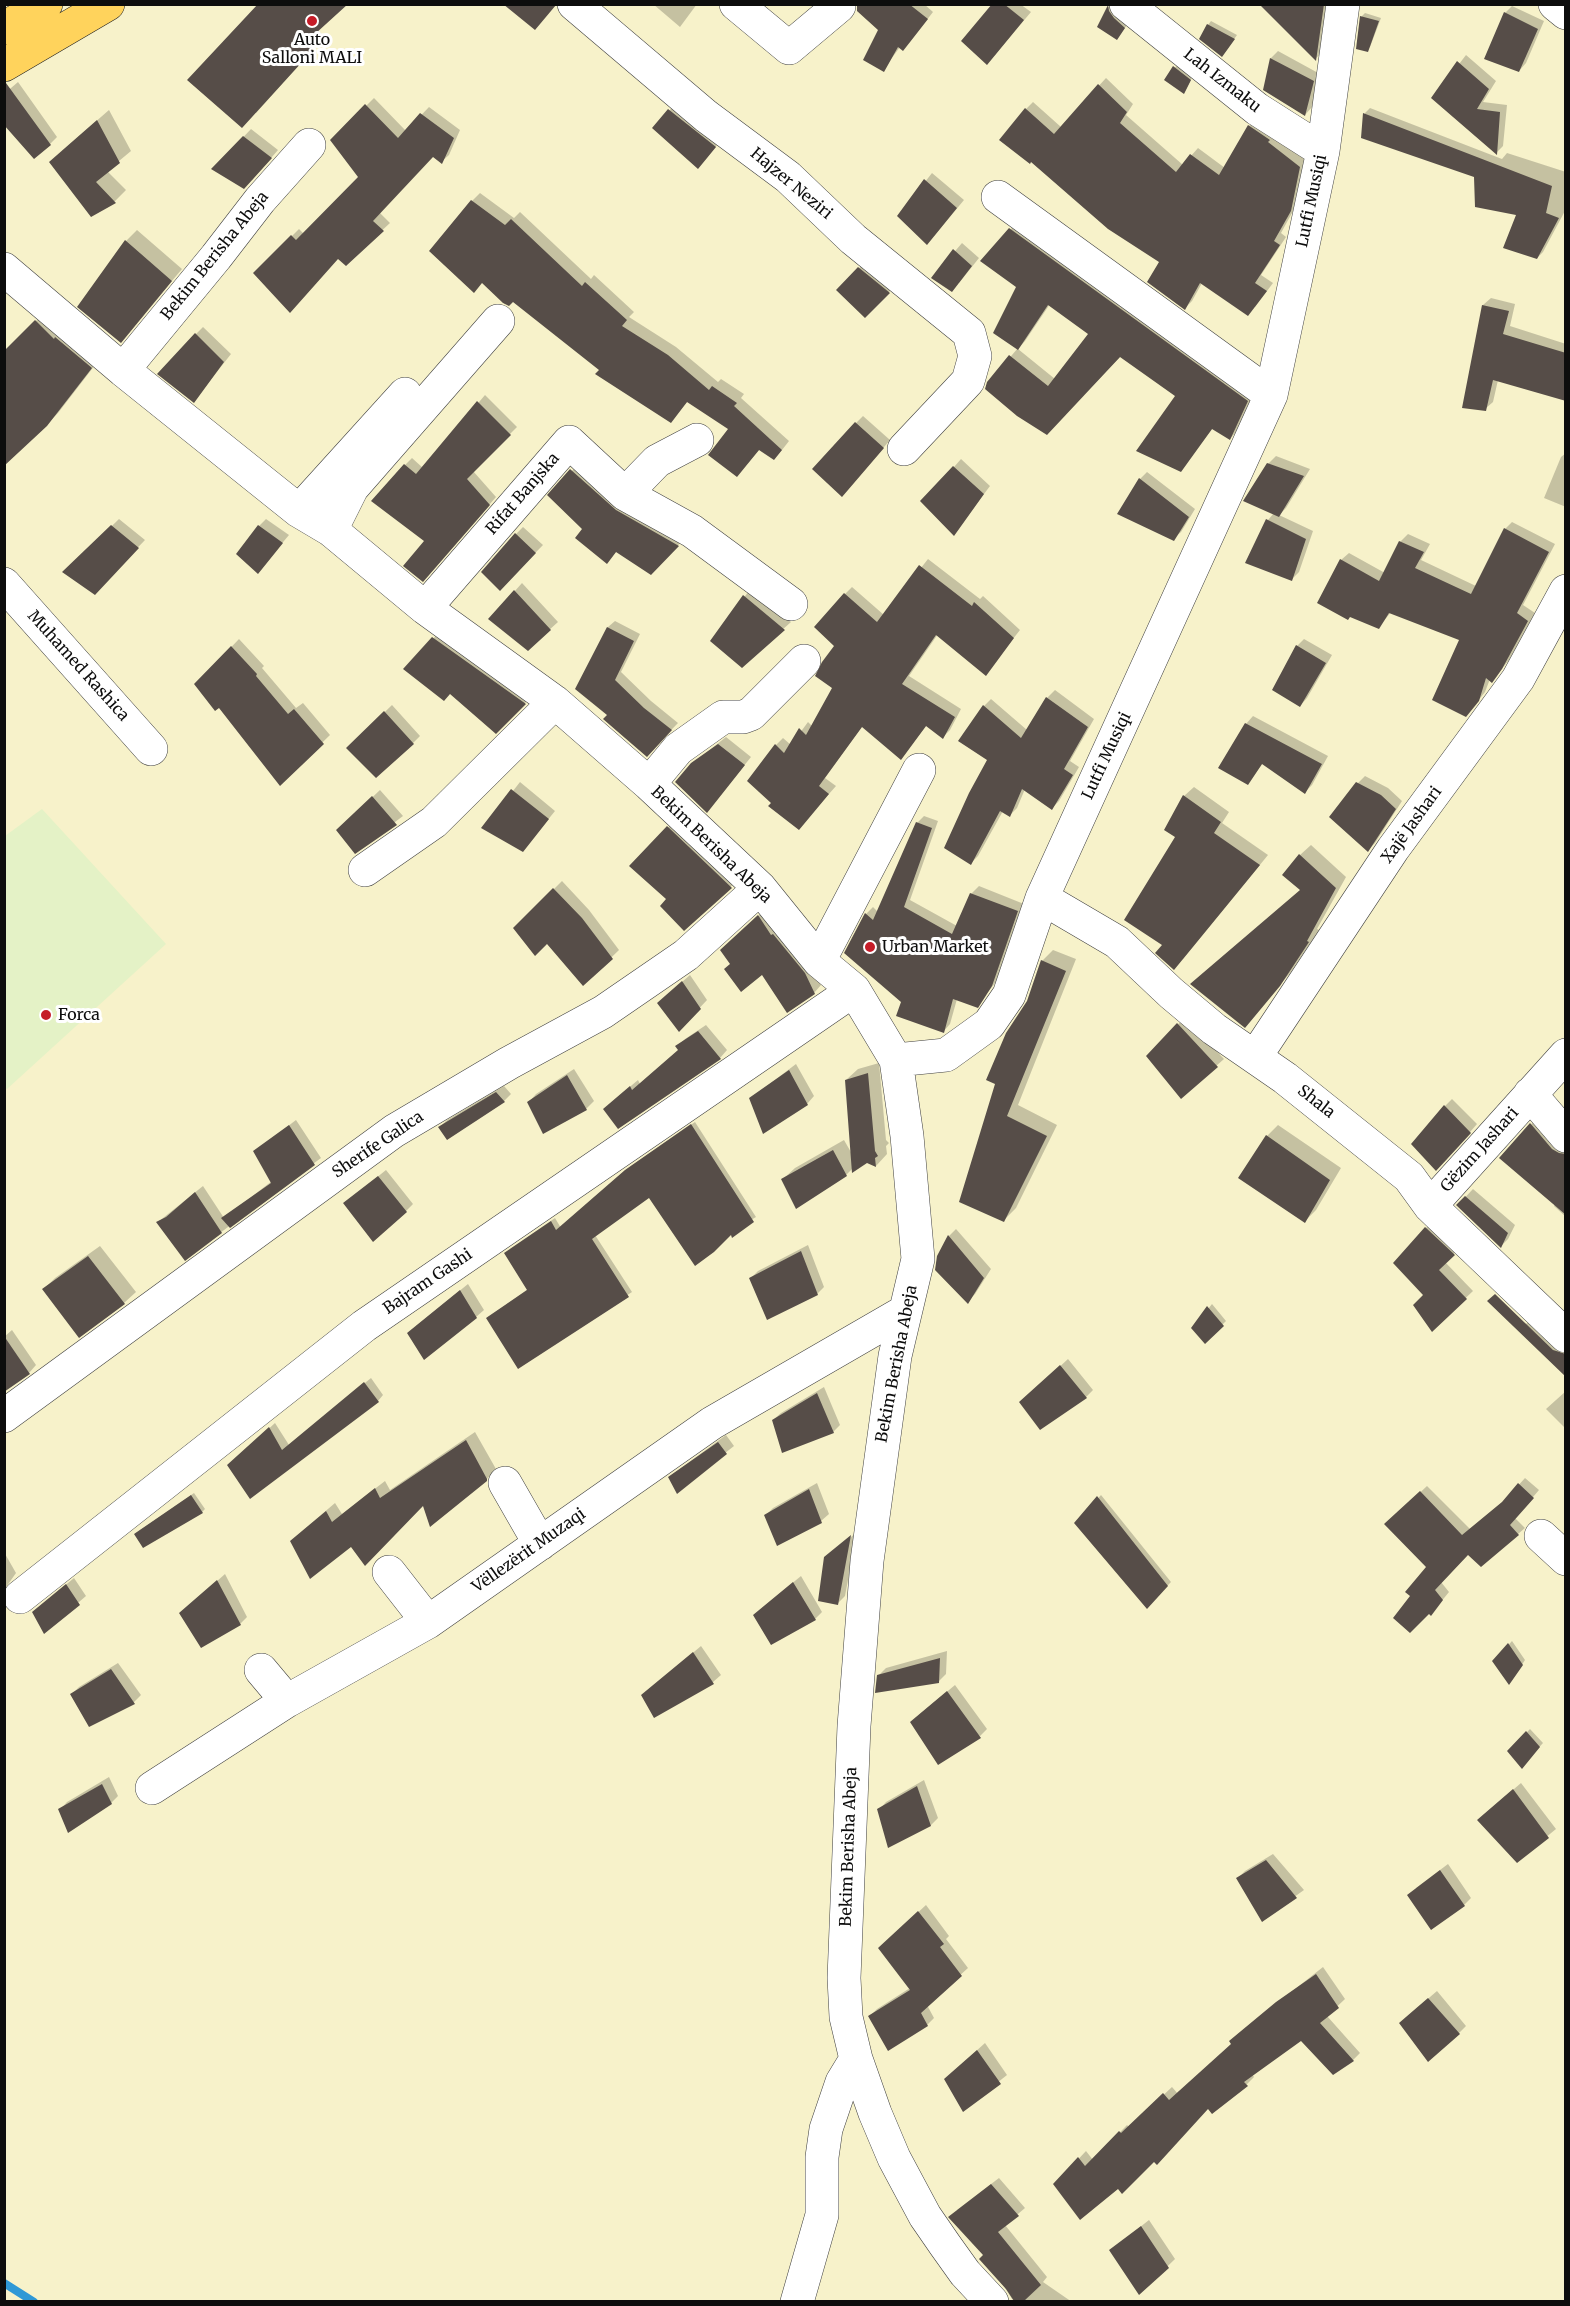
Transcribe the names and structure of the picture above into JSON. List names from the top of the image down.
{
  "streets": {
    "street": [
      "Lah Izmaku",
      "Hajzer Neziri",
      "Lutfi Musiqi",
      "Bekim Berisha Abeja",
      "Rifat Banjska",
      "Muhamed Rashica",
      "Xajë Jashari",
      "Shala",
      "Sherife Galica",
      "Gëzim Jashari",
      "Bajram Gashi",
      "Vëllezërit Muzaqi"
    ]
  },
  "crossings": [
    ["Lah Izmaku", "Lutfi Musiqi"],
    ["Lutfi Musiqi", "Bekim Berisha Abeja"],
    ["Lutfi Musiqi", "Shala"],
    ["Bekim Berisha Abeja", "Rifat Banjska"],
    ["Bekim Berisha Abeja", "Sherife Galica"],
    ["Bekim Berisha Abeja", "Bajram Gashi"],
    ["Bekim Berisha Abeja", "Vëllezërit Muzaqi"],
    ["Xajë Jashari", "Shala"],
    ["Shala", "Gëzim Jashari"]
  ],
  "places": ["Auto Salloni MALI", "Urban Market", "Forca"]
}
